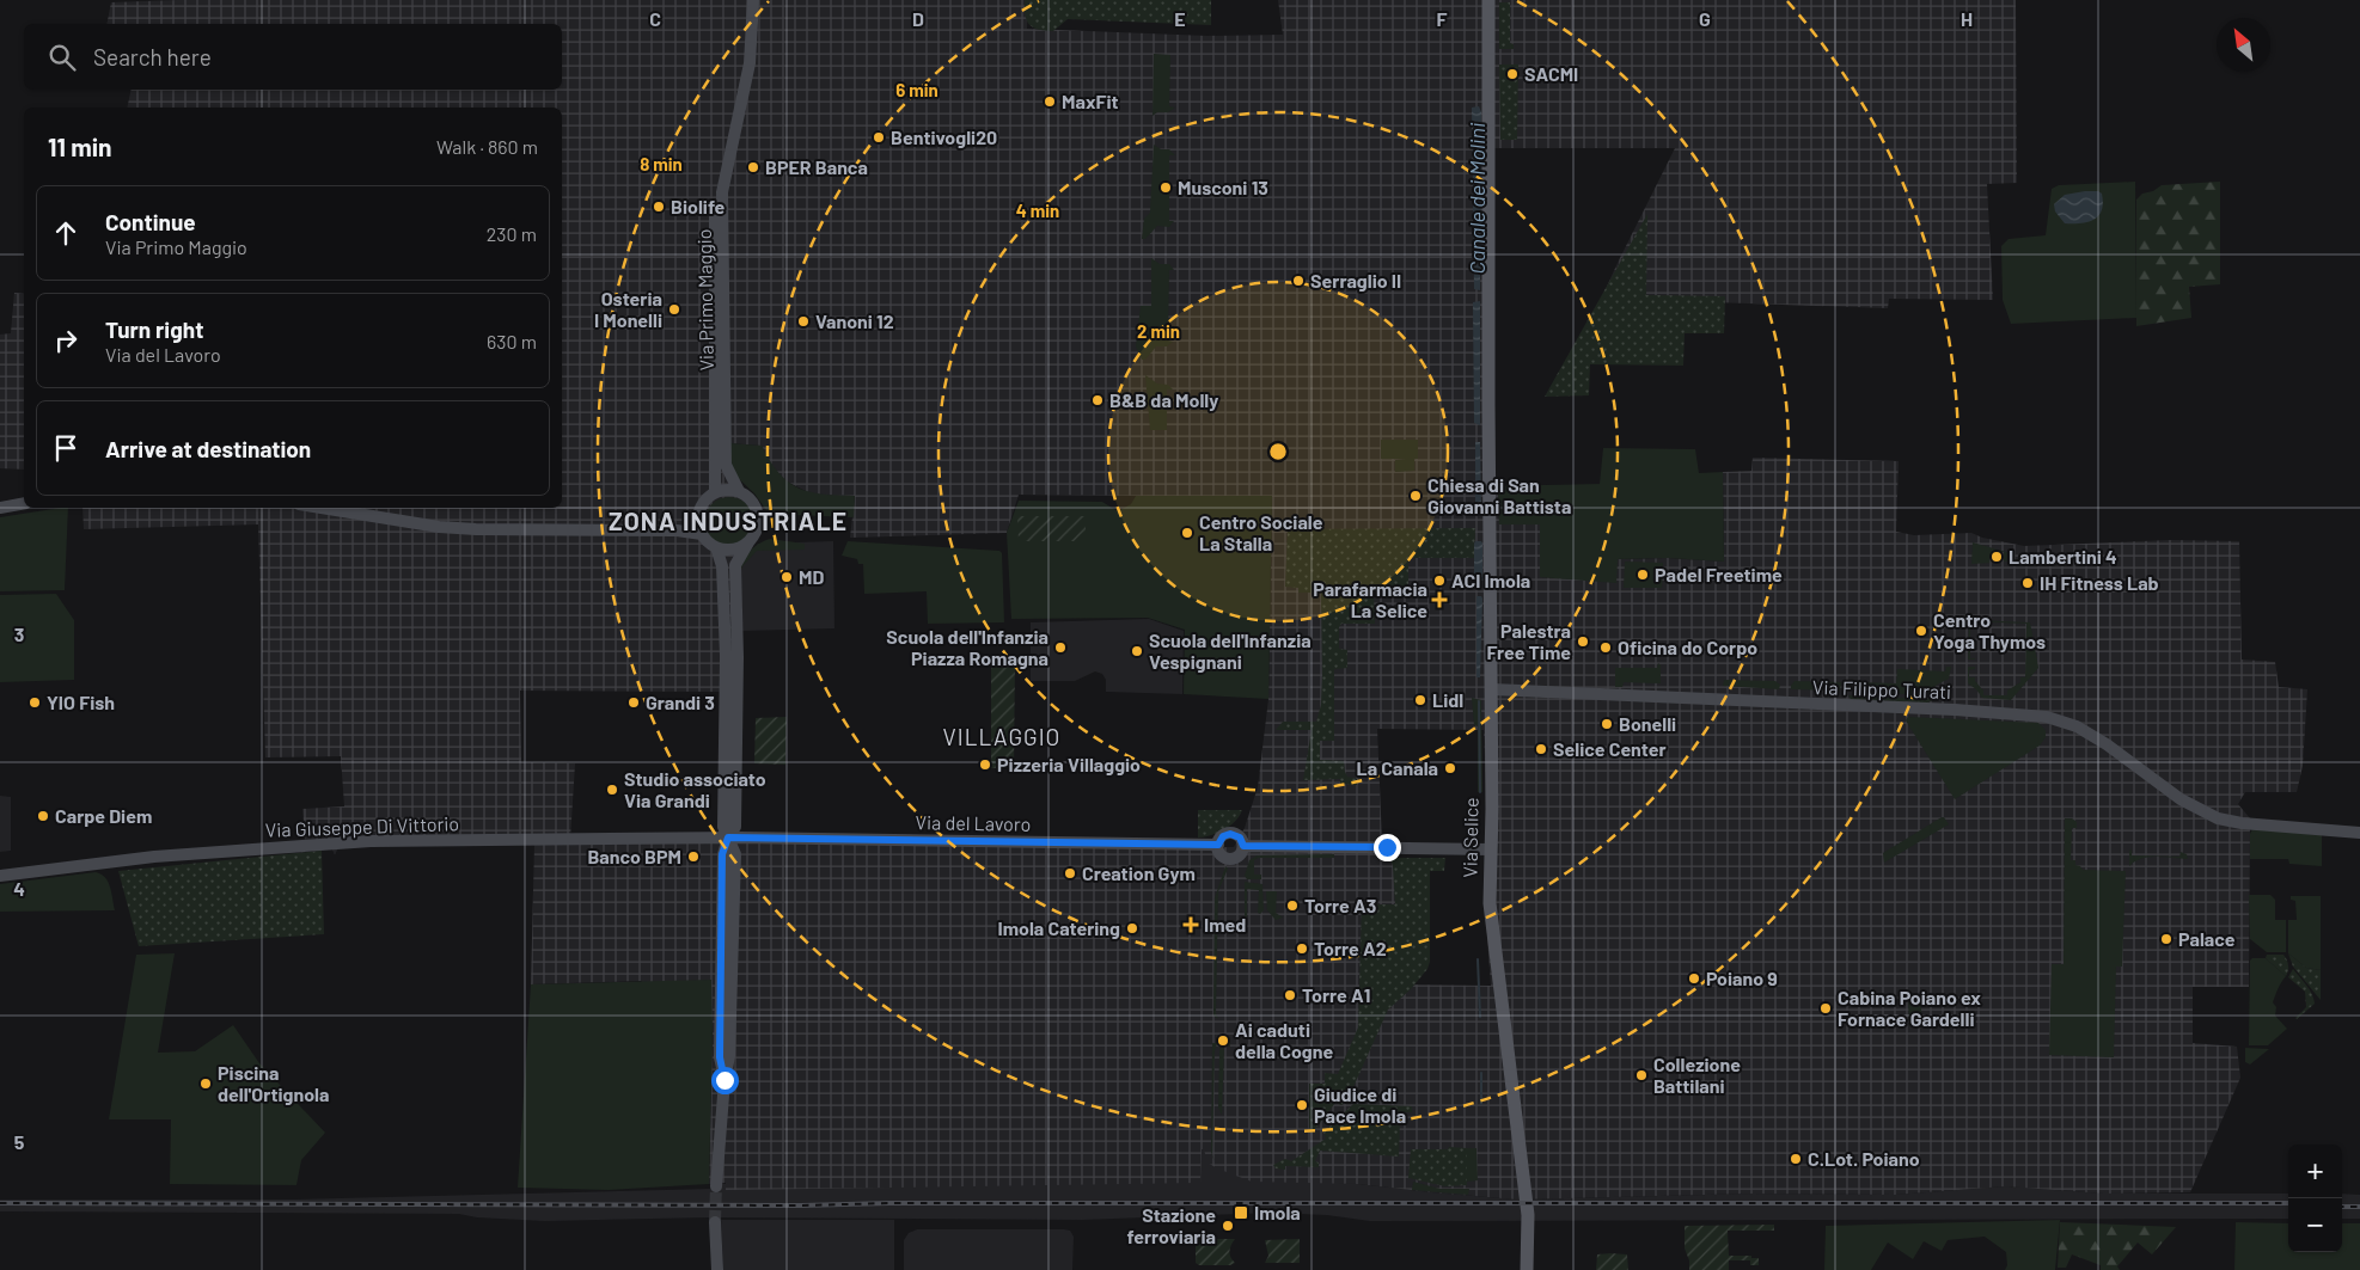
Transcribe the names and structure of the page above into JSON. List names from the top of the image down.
{
  "streets": {
    "main road": ["Via Selice"],
    "street": [
      "Via Primo Maggio",
      "Via Filippo Turati",
      "Via del Lavoro",
      "Via Giuseppe Di Vittorio"
    ]
  },
  "crossings": [
    ["Via Primo Maggio", "Via del Lavoro"],
    ["Via Primo Maggio", "Via Giuseppe Di Vittorio"],
    ["Via Filippo Turati", "Via Selice"],
    ["Via del Lavoro", "Via Giuseppe Di Vittorio"],
    ["Via del Lavoro", "Via Selice"]
  ],
  "districts": ["ZONA INDUSTRIALE", "VILLAGGIO"],
  "water": ["Canale dei Molini"],
  "places": {
    "other": [
      "SACMI",
      "MaxFit",
      "Bentivogli20",
      "BPER Banca",
      "Musconi 13",
      "Biolife",
      "Serraglio II",
      "Osteria I Monelli",
      "Vanoni 12",
      "B&B da Molly",
      "Chiesa di San Giovanni Battista",
      "Centro Sociale La Stalla",
      "Lambertini 4",
      "Padel Freetime",
      "MD",
      "ACI Imola",
      "IH Fitness Lab",
      "Centro Yoga Thymos",
      "Palestra Free Time",
      "Scuola dell'Infanzia Piazza Romagna",
      "Oficina do Corpo",
      "Scuola dell'Infanzia Vespignani",
      "Lidl",
      "YIO Fish",
      "Grandi 3",
      "Bonelli",
      "Selice Center",
      "Pizzeria Villaggio",
      "La Canala",
      "Studio associato Via Grandi",
      "Carpe Diem",
      "Banco BPM",
      "Creation Gym",
      "Torre A3",
      "Imola Catering",
      "Palace",
      "Torre A2",
      "Poiano 9",
      "Torre A1",
      "Cabina Poiano ex Fornace Gardelli",
      "Ai caduti della Cogne",
      "Collezione Battilani",
      "Piscina dell'Ortignola",
      "Giudice di Pace Imola",
      "C.Lot. Poiano",
      "Stazione ferroviaria"
    ],
    "health": ["Parafarmacia La Selice", "Imed"],
    "transit": ["Imola"]
  },
  "north": "top left",
  "page": {
    "search": "Search here",
    "heading": ["11 min", "Walk · 860 m"],
    "list": [
      ["Continue", "Via Primo Maggio", "230 m"],
      ["Turn right", "Via del Lavoro", "630 m"],
      "Arrive at destination"
    ],
    "map_buttons": ["+", "−"]
  },
  "grid": {
    "columns": [
      "C",
      "D",
      "E",
      "F",
      "G",
      "H"
    ],
    "rows": ["3", "4", "5"]
  },
  "rings": [
    "6 min",
    "8 min",
    "4 min",
    "2 min"
  ]
}
